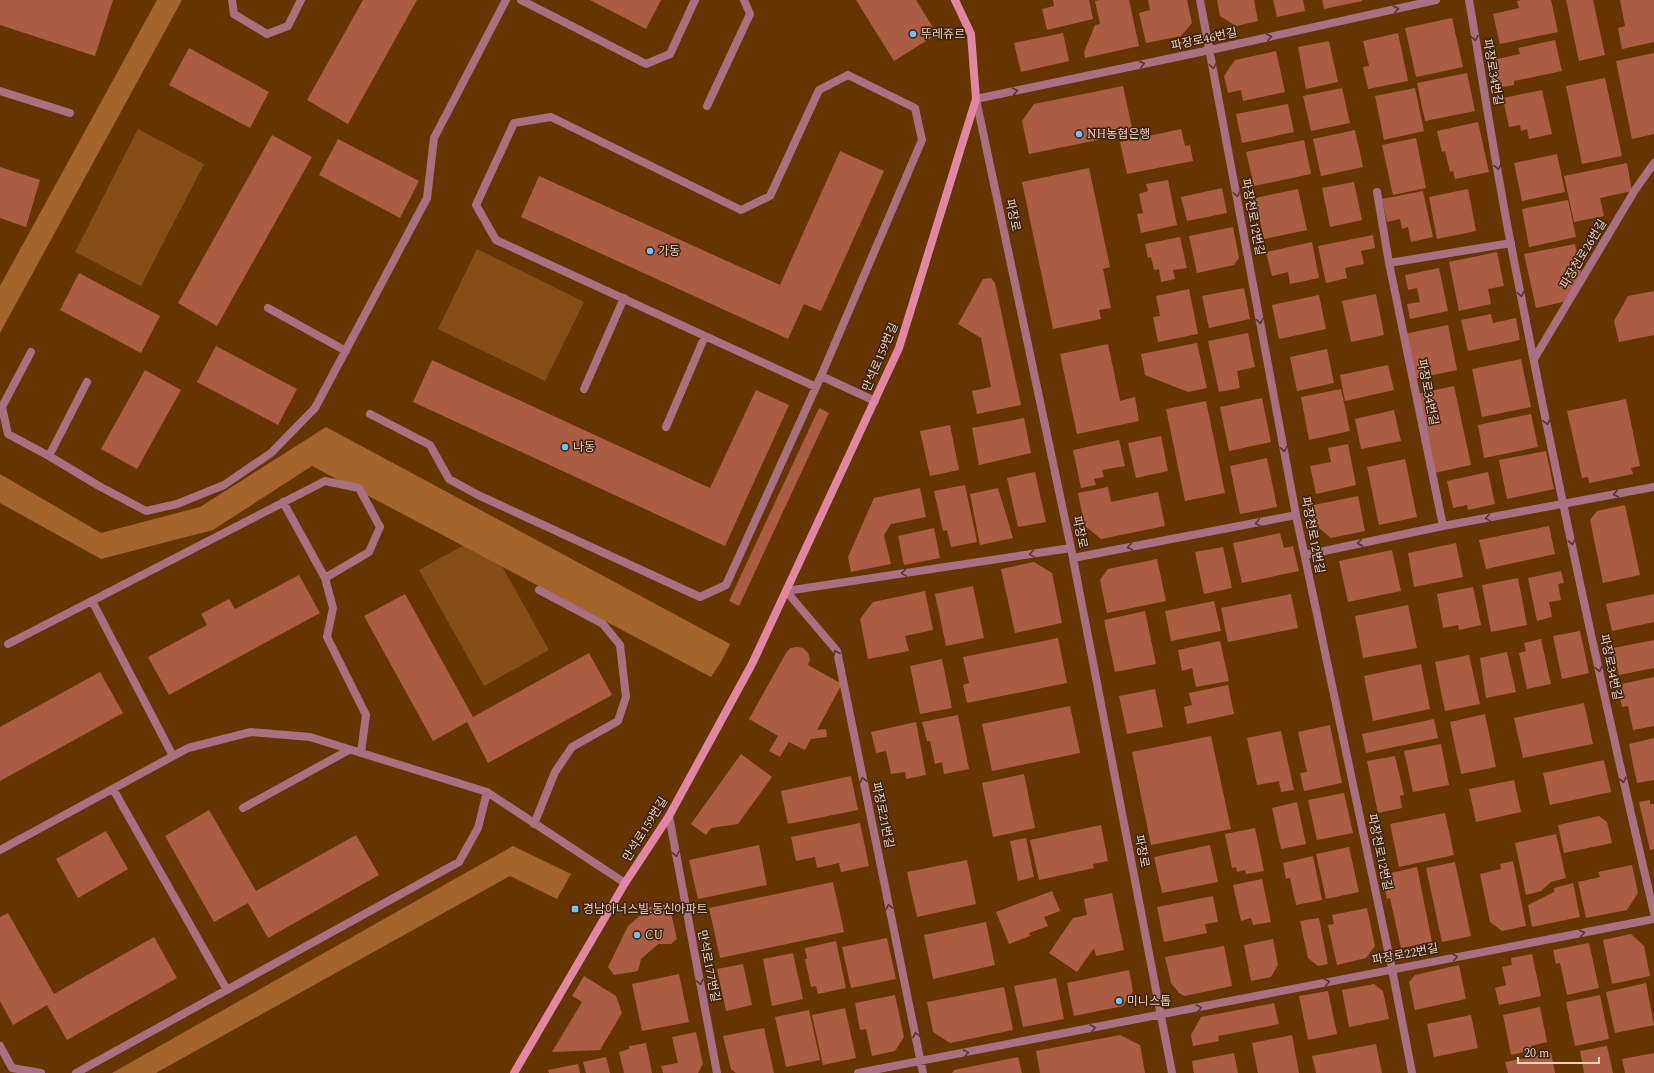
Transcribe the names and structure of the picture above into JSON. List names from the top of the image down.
{
  "streets": {
    "street": [
      "파장로46번길",
      "파장로34번길",
      "파장로",
      "파장천로12번길",
      "파장천로26번길",
      "만석로159번길",
      "파장로21번길",
      "파장로22번길",
      "만석로177번길"
    ]
  },
  "crossings": [
    ["파장로46번길", "파장로"],
    ["파장로46번길", "파장천로12번길"],
    ["파장로46번길", "만석로159번길"],
    ["파장로34번길", "파장천로26번길"],
    ["파장로", "만석로159번길"],
    ["파장로", "파장로22번길"],
    ["파장천로12번길", "파장로22번길"],
    ["만석로159번길", "파장로21번길"],
    ["만석로159번길", "만석로177번길"]
  ],
  "one_way": [
    "파장로46번길",
    "파장로34번길",
    "파장천로12번길",
    "파장로21번길",
    "파장로22번길",
    "만석로177번길"
  ],
  "places": {
    "other": [
      "뚜레쥬르",
      "NH농협은행",
      "가동",
      "나동",
      "CU",
      "미니스톱"
    ],
    "transit": ["경남아너스빌.동신아파트"]
  },
  "scale_bar": "20 m"
}
